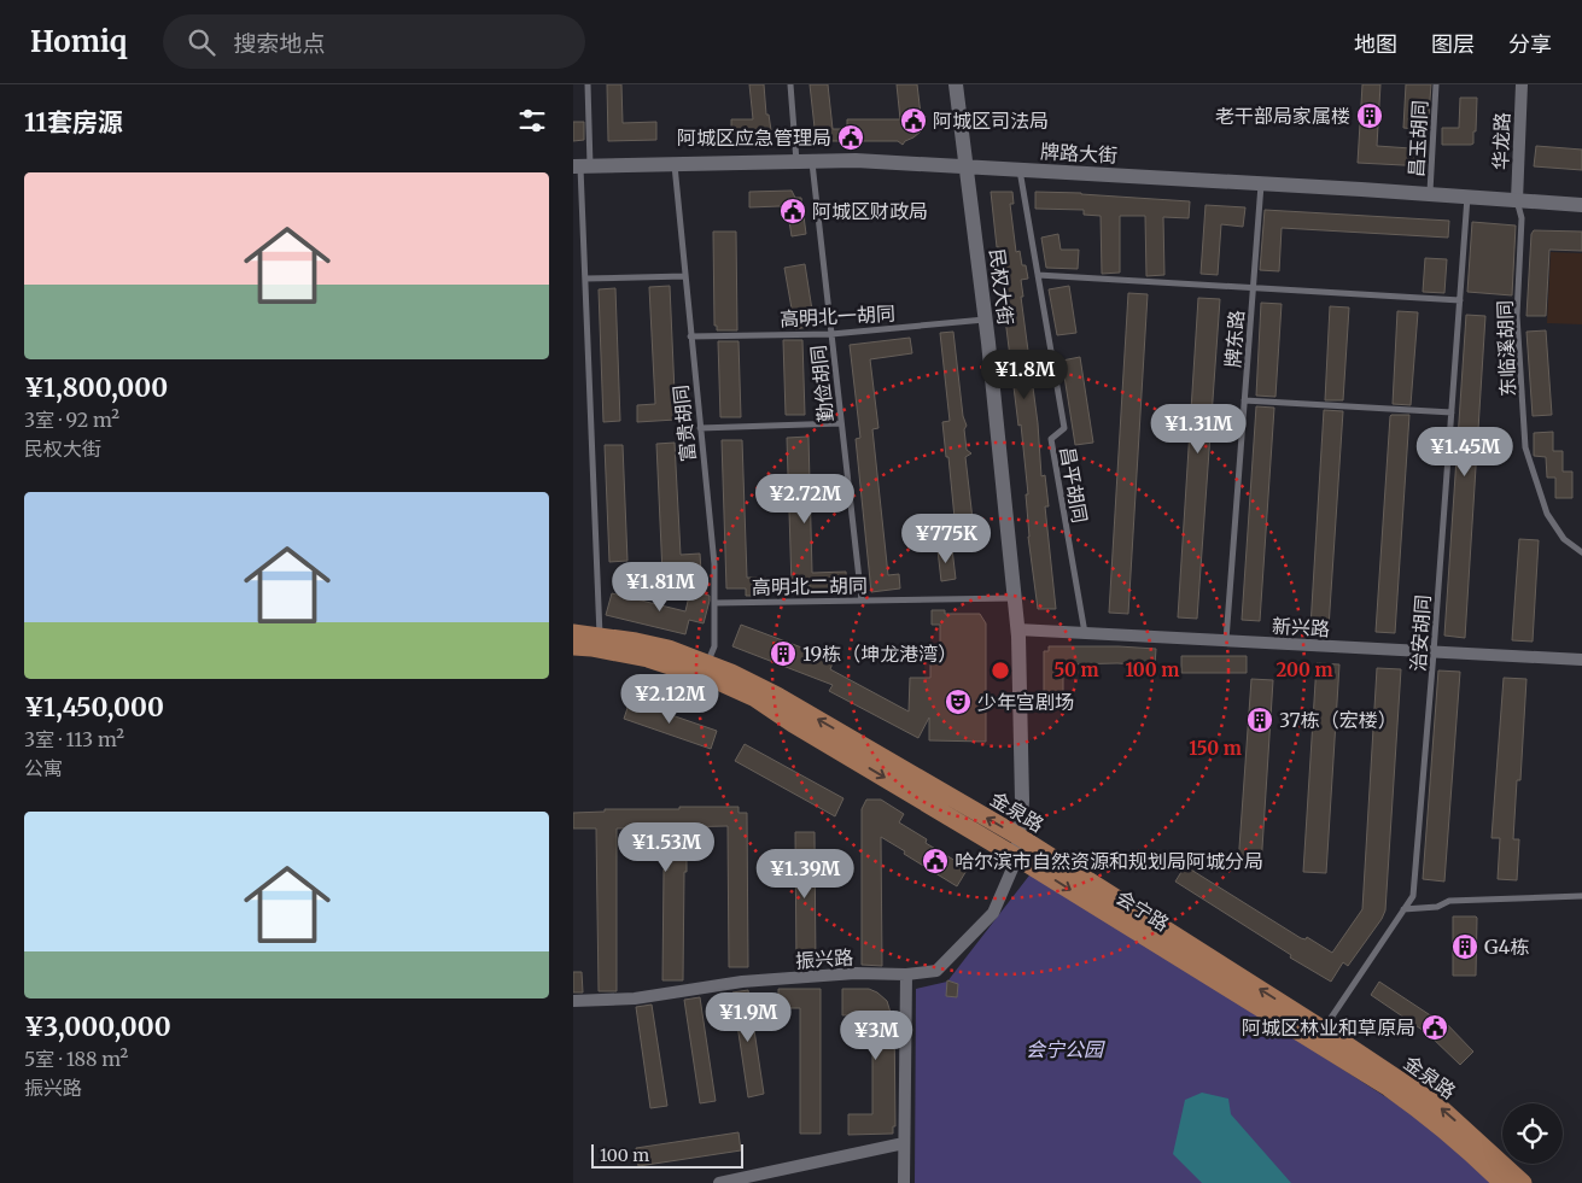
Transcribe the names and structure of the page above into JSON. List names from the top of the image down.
{
  "streets": {
    "main road": ["金泉路", "会宁路"],
    "street": [
      "华龙路",
      "牌路大街",
      "民权大街",
      "新兴路",
      "振兴路"
    ],
    "lane": [
      "昌玉胡同",
      "高明北一胡同",
      "牌东路",
      "东临溪胡同",
      "勤俭胡同",
      "富贵胡同",
      "昌平胡同",
      "高明北二胡同",
      "治安胡同"
    ]
  },
  "crossings": [
    ["昌玉胡同", "牌路大街"],
    ["华龙路", "牌路大街"],
    ["华龙路", "东临溪胡同"],
    ["牌路大街", "民权大街"],
    ["牌路大街", "牌东路"],
    ["牌路大街", "东临溪胡同"],
    ["牌路大街", "勤俭胡同"],
    ["牌路大街", "富贵胡同"],
    ["牌路大街", "昌平胡同"],
    ["牌路大街", "治安胡同"],
    ["民权大街", "高明北一胡同"],
    ["民权大街", "高明北二胡同"],
    ["民权大街", "新兴路"],
    ["民权大街", "金泉路"],
    ["民权大街", "会宁路"],
    ["民权大街", "振兴路"],
    ["高明北一胡同", "勤俭胡同"],
    ["高明北一胡同", "富贵胡同"],
    ["牌东路", "新兴路"],
    ["勤俭胡同", "高明北二胡同"],
    ["富贵胡同", "高明北二胡同"],
    ["富贵胡同", "金泉路"],
    ["富贵胡同", "会宁路"],
    ["昌平胡同", "新兴路"],
    ["新兴路", "治安胡同"],
    ["治安胡同", "金泉路"],
    ["治安胡同", "会宁路"],
    ["金泉路", "会宁路"],
    ["会宁路", "振兴路"]
  ],
  "one_way": ["金泉路", "会宁路"],
  "parks": ["会宁公园"],
  "places": {
    "building": [
      "老干部局家属楼",
      "19栋（坤龙港湾）",
      "37栋（宏楼）",
      "G4栋"
    ],
    "public building": [
      "阿城区司法局",
      "阿城区应急管理局",
      "阿城区财政局",
      "哈尔滨市自然资源和规划局阿城分局",
      "阿城区林业和草原局"
    ],
    "theatre": ["少年宫剧场"]
  },
  "scale_bar": "100 m",
  "page": {
    "header": "Homiq",
    "search": "搜索地点",
    "nav": ["地图", "图层", "分享"],
    "heading": "11套房源",
    "list": [
      {
        "name": "¥1,800,000",
        "note": "3室 · 92 m² · 民权大街"
      },
      {
        "name": "¥1,450,000",
        "note": "3室 · 113 m² · 公寓"
      },
      {
        "name": "¥3,000,000",
        "note": "5室 · 188 m² · 振兴路"
      }
    ],
    "price": [
      "¥1.8M",
      "¥1.31M",
      "¥1.45M",
      "¥2.72M",
      "¥775K",
      "¥1.81M",
      "¥2.12M",
      "¥1.53M",
      "¥1.39M",
      "¥1.9M",
      "¥3M"
    ],
    "scale": "100 m"
  },
  "rings": [
    "50 m",
    "100 m",
    "200 m",
    "150 m"
  ]
}
